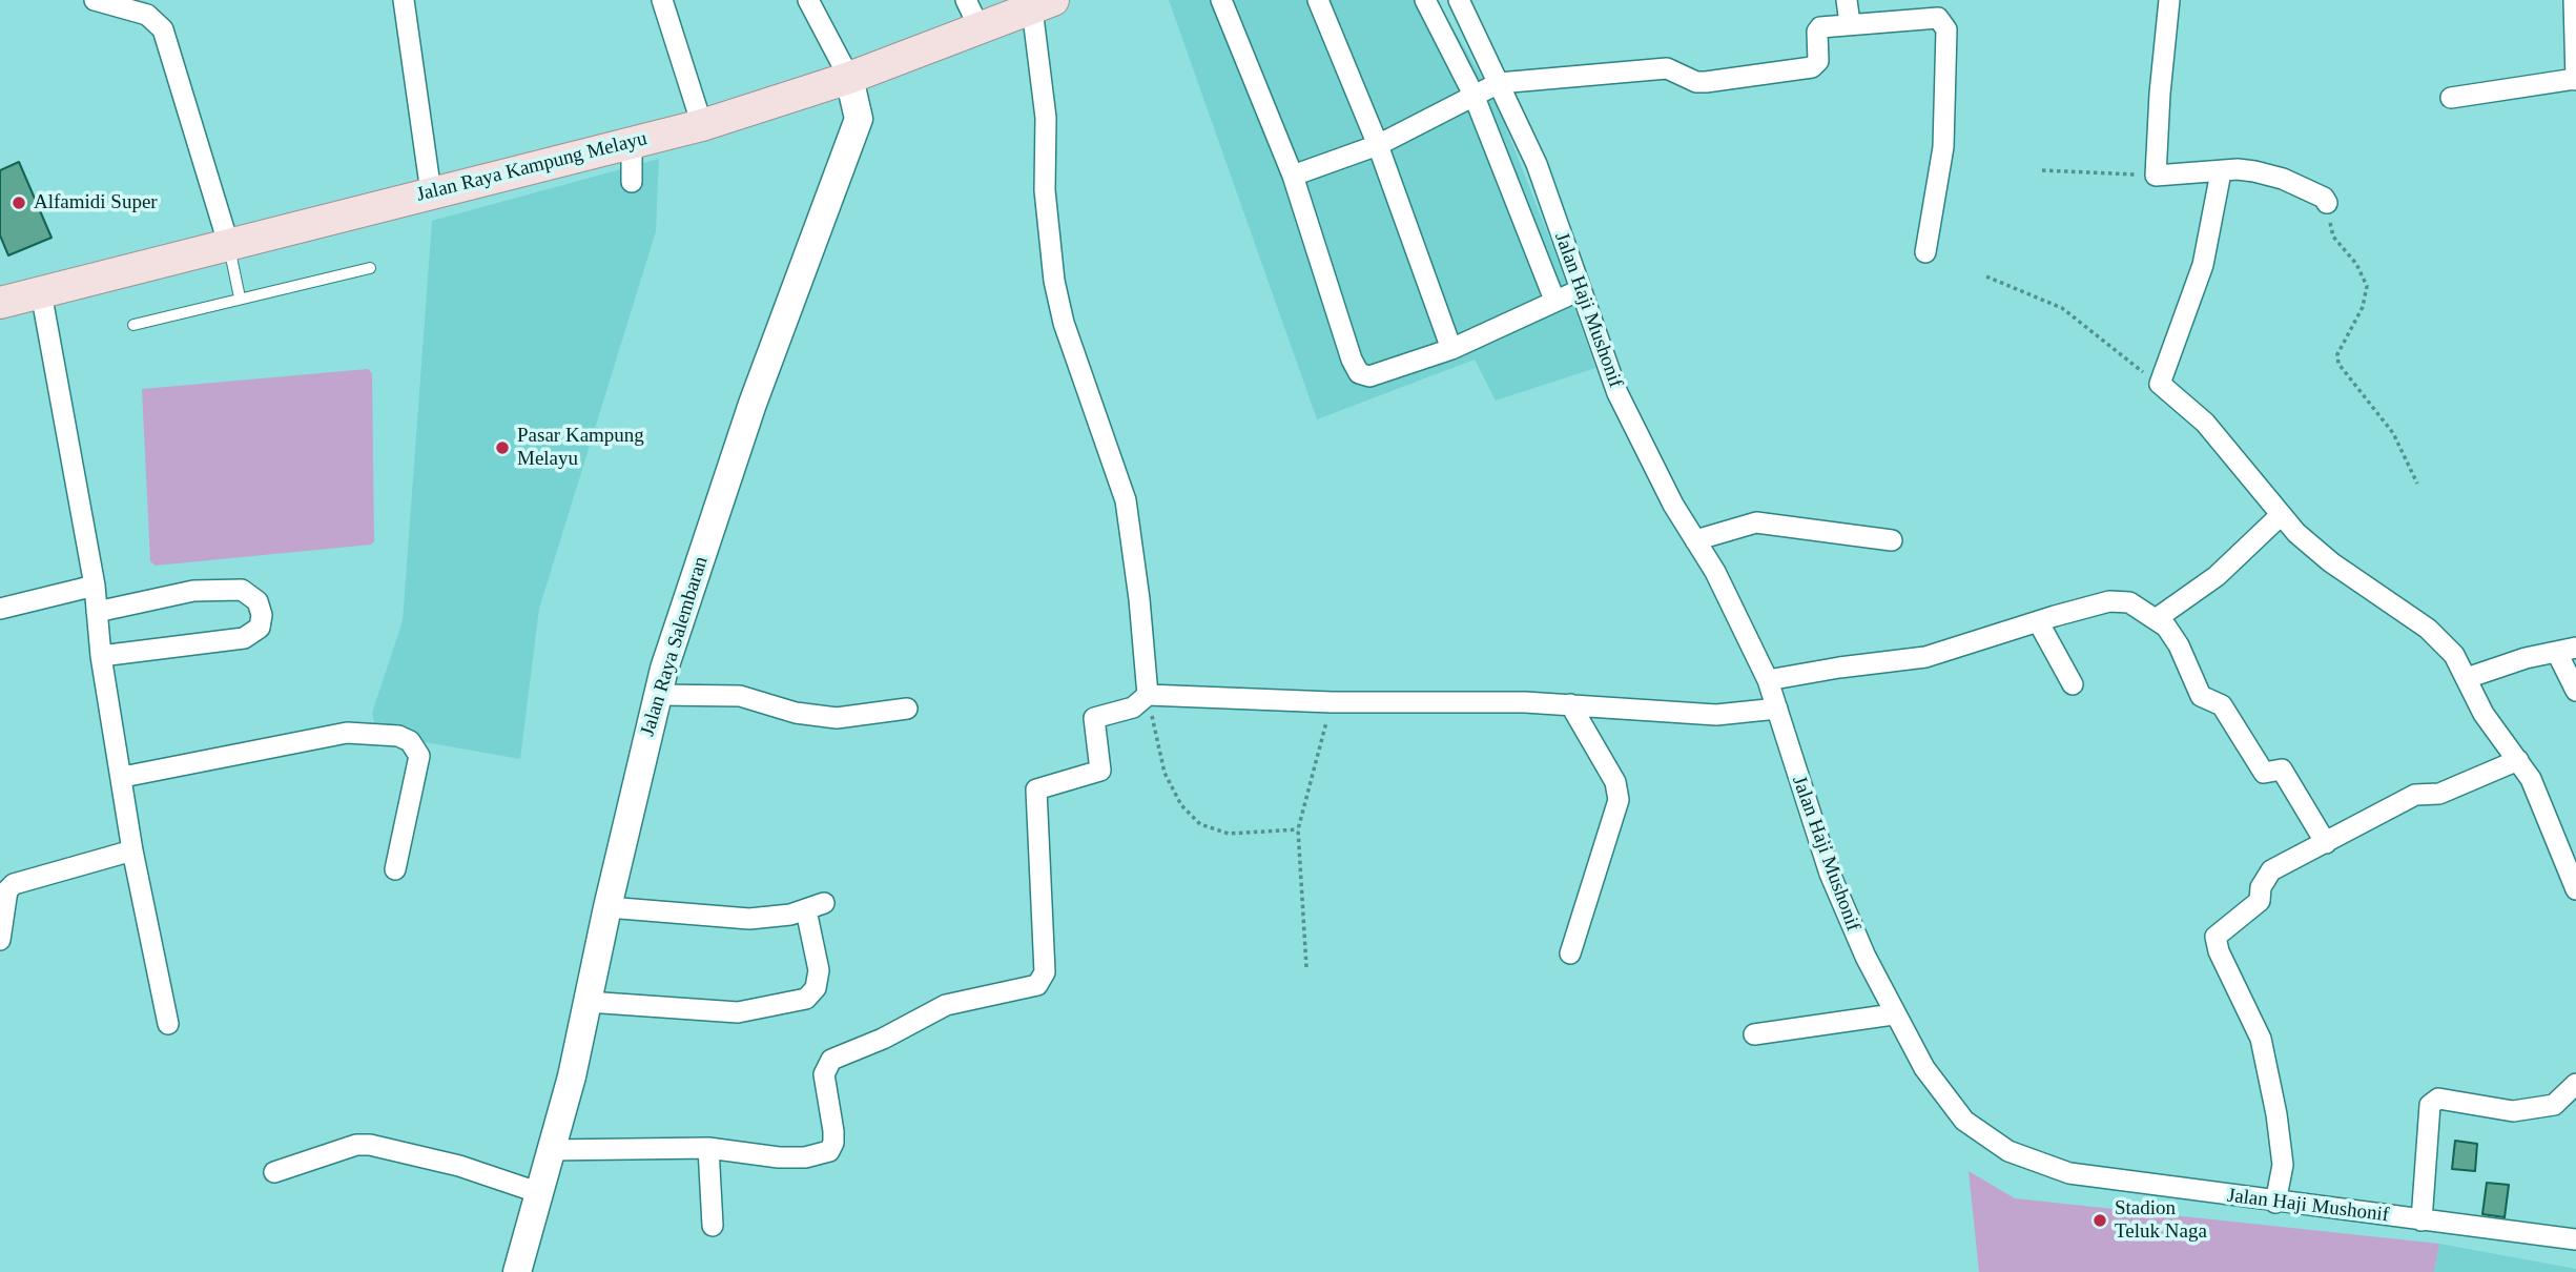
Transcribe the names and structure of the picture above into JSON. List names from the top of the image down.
{
  "streets": {
    "main road": ["Jalan Raya Kampung Melayu", "Jalan Raya Salembaran"],
    "street": ["Jalan Haji Mushonif"]
  },
  "crossings": [
    ["Jalan Raya Kampung Melayu", "Jalan Raya Salembaran"]
  ],
  "places": ["Alfamidi Super", "Pasar Kampung Melayu", "Stadion Teluk Naga"]
}
